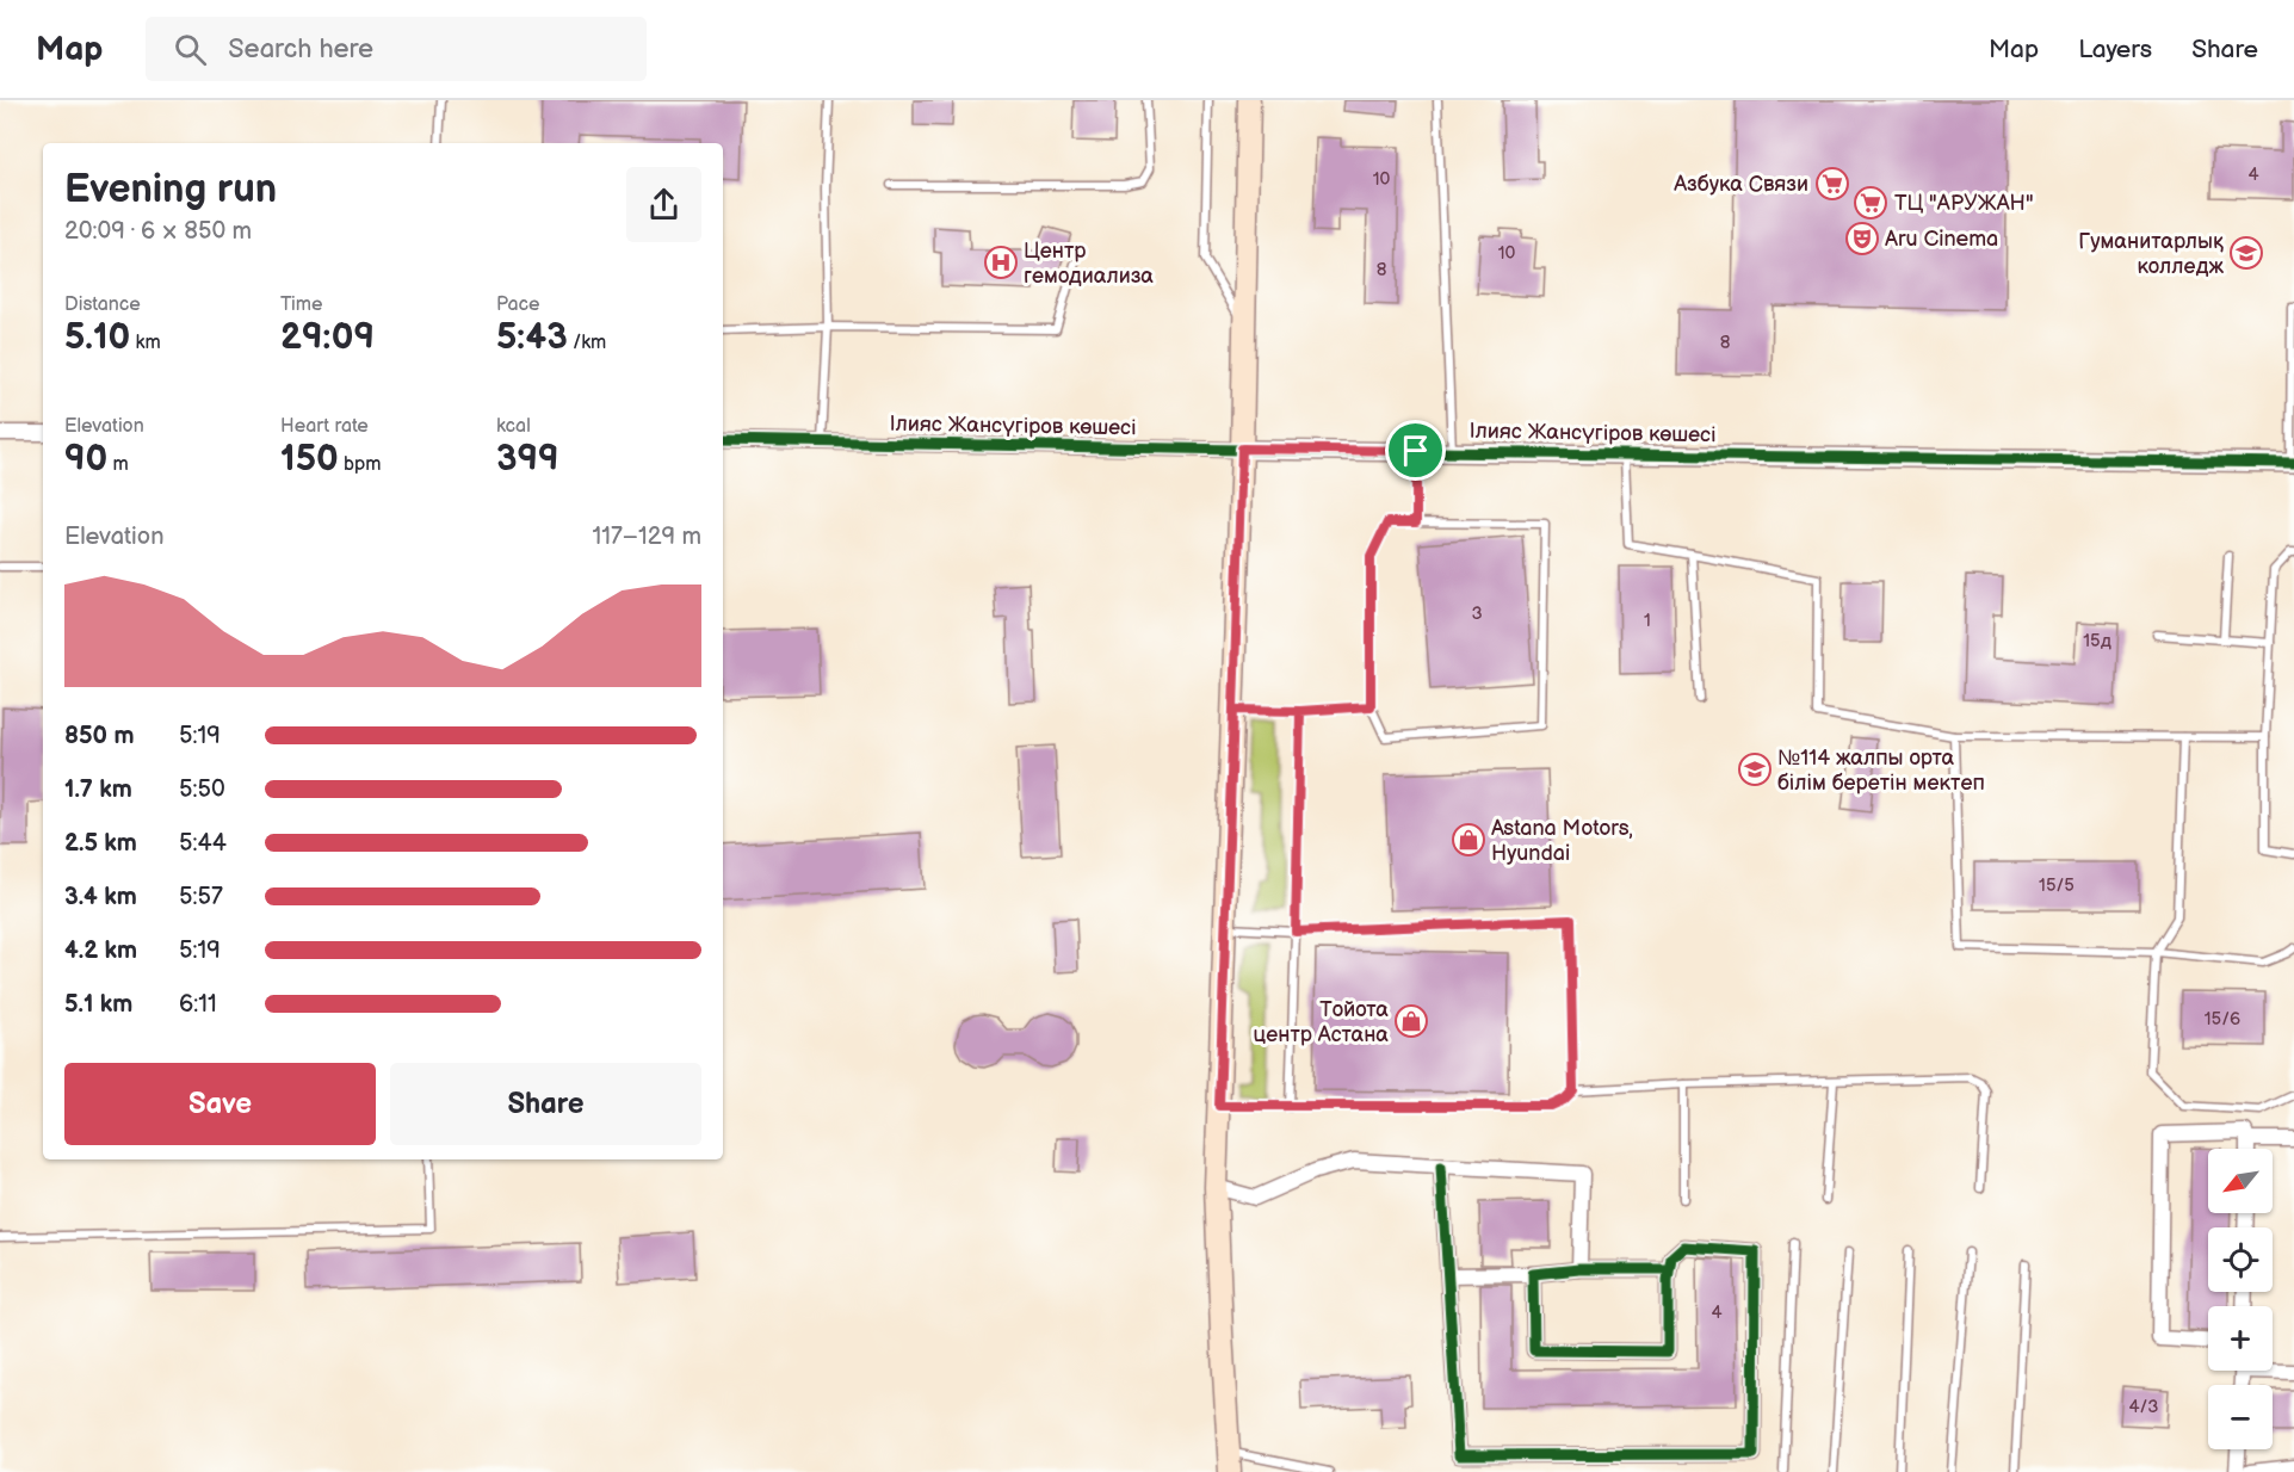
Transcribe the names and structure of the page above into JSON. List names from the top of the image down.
{
  "streets": {
    "street": ["Ілияс Жансүгіров көшесі"]
  },
  "places": {
    "supermarket": ["Азбука Связи", "ТЦ \"АРУЖАН\""],
    "theatre": ["Aru Cinema"],
    "school or university": ["Гуманитарлық колледж", "№114 жалпы орта білім беретін мектеп"],
    "hospital": ["Центр гемодиализа"],
    "shop": ["Astana Motors, Hyundai", "Тойота центр Астана"]
  },
  "house_numbers": [
    "4",
    "10",
    "10",
    "8",
    "8",
    "3",
    "1",
    "15д",
    "15/5",
    "15/6",
    "4",
    "4/3"
  ],
  "north": "bottom left",
  "page": {
    "header": "Map",
    "search": "Search here",
    "nav": ["Map", "Layers", "Share"],
    "heading": ["Evening run", "20:09 · 6 × 850 m"],
    "stats": [
      ["Distance", "5.10 km"],
      ["Time", "29:09"],
      ["Pace", "5:43 /km"],
      ["Elevation", "90 m"],
      ["Heart rate", "150 bpm"],
      ["kcal", "399"]
    ],
    "chart": ["Elevation", "117–129 m"],
    "list": [
      {
        "name": "850 m",
        "note": "5:19"
      },
      {
        "name": "1.7 km",
        "note": "5:50"
      },
      {
        "name": "2.5 km",
        "note": "5:44"
      },
      {
        "name": "3.4 km",
        "note": "5:57"
      },
      {
        "name": "4.2 km",
        "note": "5:19"
      },
      {
        "name": "5.1 km",
        "note": "6:11"
      }
    ],
    "buttons": ["Save", "Share"],
    "map_buttons": ["+", "−"]
  }
}
